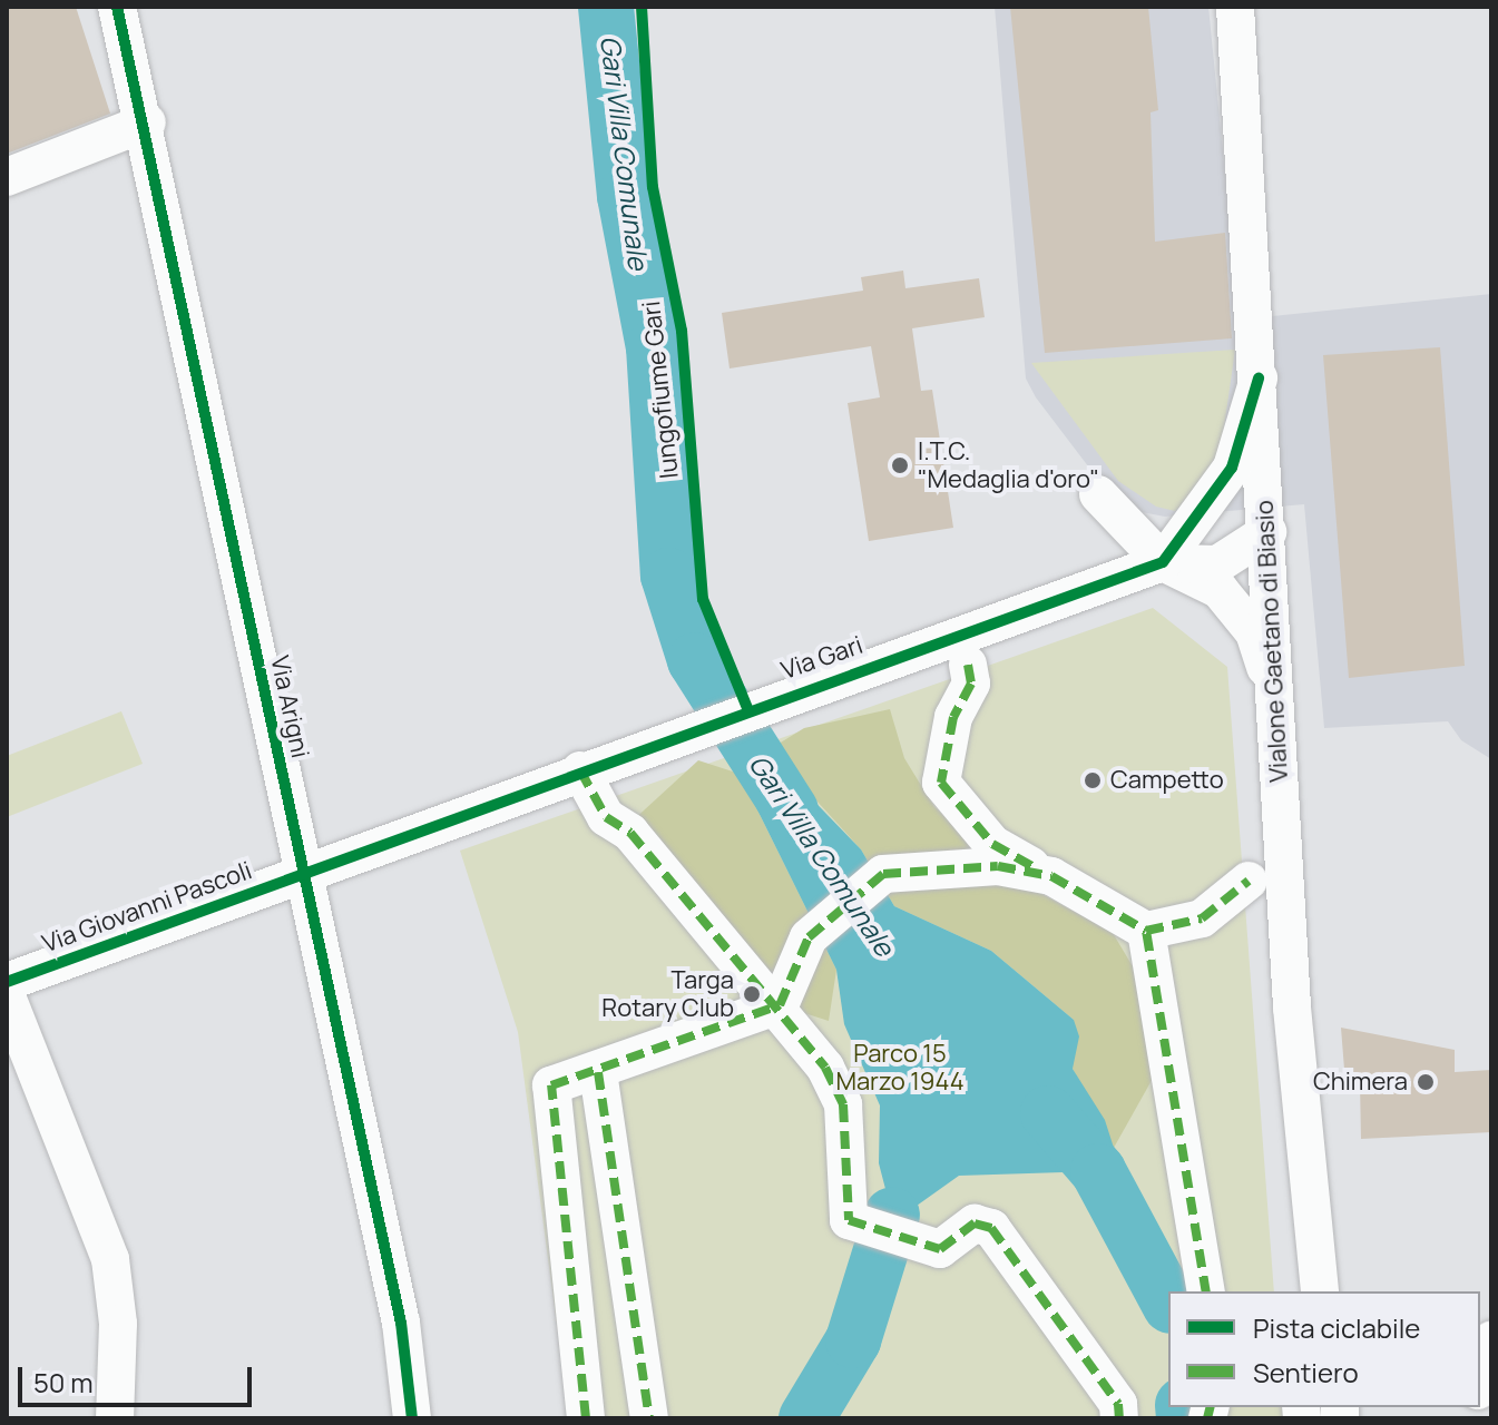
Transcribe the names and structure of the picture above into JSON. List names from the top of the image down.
{
  "streets": {
    "street": [
      "Vialone Gaetano di Biasio",
      "Via Gari",
      "Via Arigni",
      "Via Giovanni Pascoli"
    ],
    "cycle path": ["lungofiume Gari"]
  },
  "crossings": [
    ["Vialone Gaetano di Biasio", "Via Gari"],
    ["Via Gari", "Via Arigni"],
    ["Via Gari", "Via Giovanni Pascoli"],
    ["Via Arigni", "Via Giovanni Pascoli"]
  ],
  "water": ["Gari Villa Comunale"],
  "parks": ["Parco 15 Marzo 1944"],
  "places": [
    "I.T.C. \"Medaglia d'oro\"",
    "Campetto",
    "Targa Rotary Club",
    "Chimera"
  ],
  "legend": ["Pista ciclabile", "Sentiero"],
  "scale_bar": "50 m"
}
